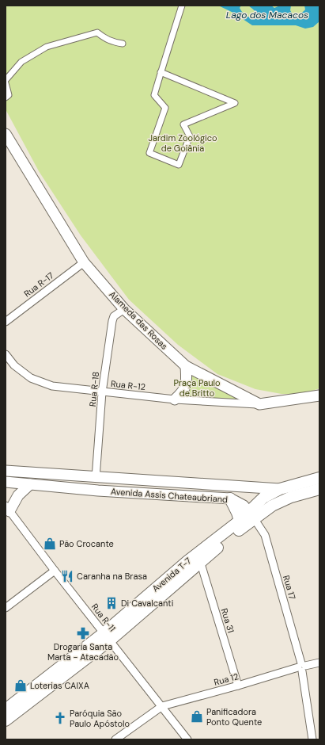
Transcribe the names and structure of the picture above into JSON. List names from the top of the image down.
{
  "streets": {
    "main road": ["Alameda das Rosas", "Avenida Assis Chateaubriand", "Avenida T-7"],
    "street": [
      "Rua R-17",
      "Rua R-12",
      "Rua R-18",
      "Rua 17",
      "Rua R-11",
      "Rua 31",
      "Rua 12"
    ]
  },
  "crossings": [
    ["Rua R-17", "Alameda das Rosas"],
    ["Alameda das Rosas", "Rua R-12"],
    ["Alameda das Rosas", "Rua R-18"],
    ["Rua R-12", "Rua R-18"],
    ["Rua R-18", "Avenida Assis Chateaubriand"],
    ["Avenida Assis Chateaubriand", "Avenida T-7"],
    ["Avenida Assis Chateaubriand", "Rua 17"],
    ["Avenida T-7", "Rua 17"],
    ["Avenida T-7", "Rua R-11"],
    ["Avenida T-7", "Rua 31"],
    ["Rua 17", "Rua 12"],
    ["Rua R-11", "Rua 12"],
    ["Rua 31", "Rua 12"]
  ],
  "water": ["Lago dos Macacos"],
  "parks": ["Jardim Zoológico de Goiânia", "Praça Paulo de Britto"],
  "places": {
    "shop": ["Pão Crocante", "Loterias CAIXA", "Panificadora Ponto Quente"],
    "restaurant": ["Caranha na Brasa"],
    "building": ["Di Cavalcanti"],
    "pharmacy": ["Drogaria Santa Marta - Atacadão"],
    "church": ["Paróquia São Paulo Apóstolo"]
  }
}
